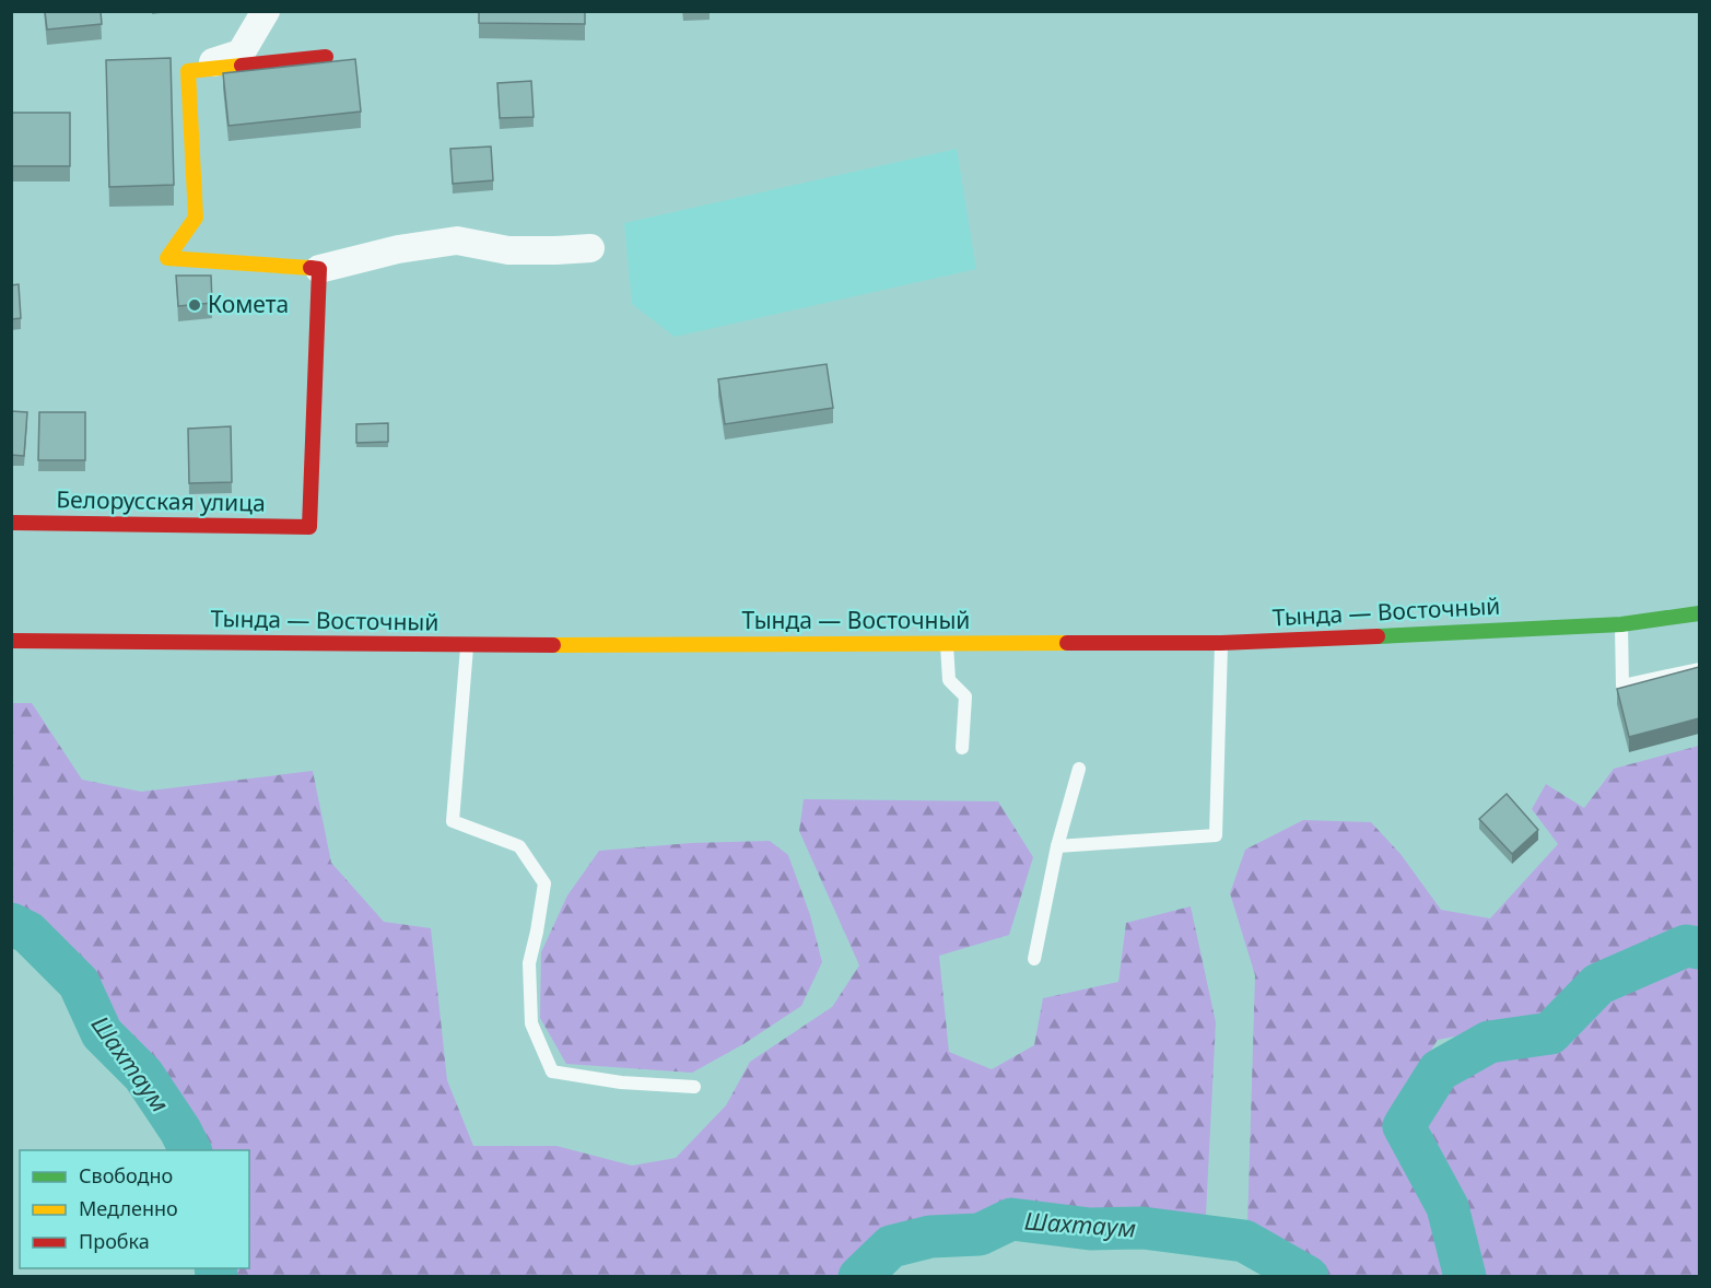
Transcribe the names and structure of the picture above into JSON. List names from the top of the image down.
{
  "streets": {
    "street": ["Белорусская улица", "Тында — Восточный"]
  },
  "water": ["Шахтаум"],
  "places": ["Комета"],
  "legend": ["Свободно", "Медленно", "Пробка"]
}
